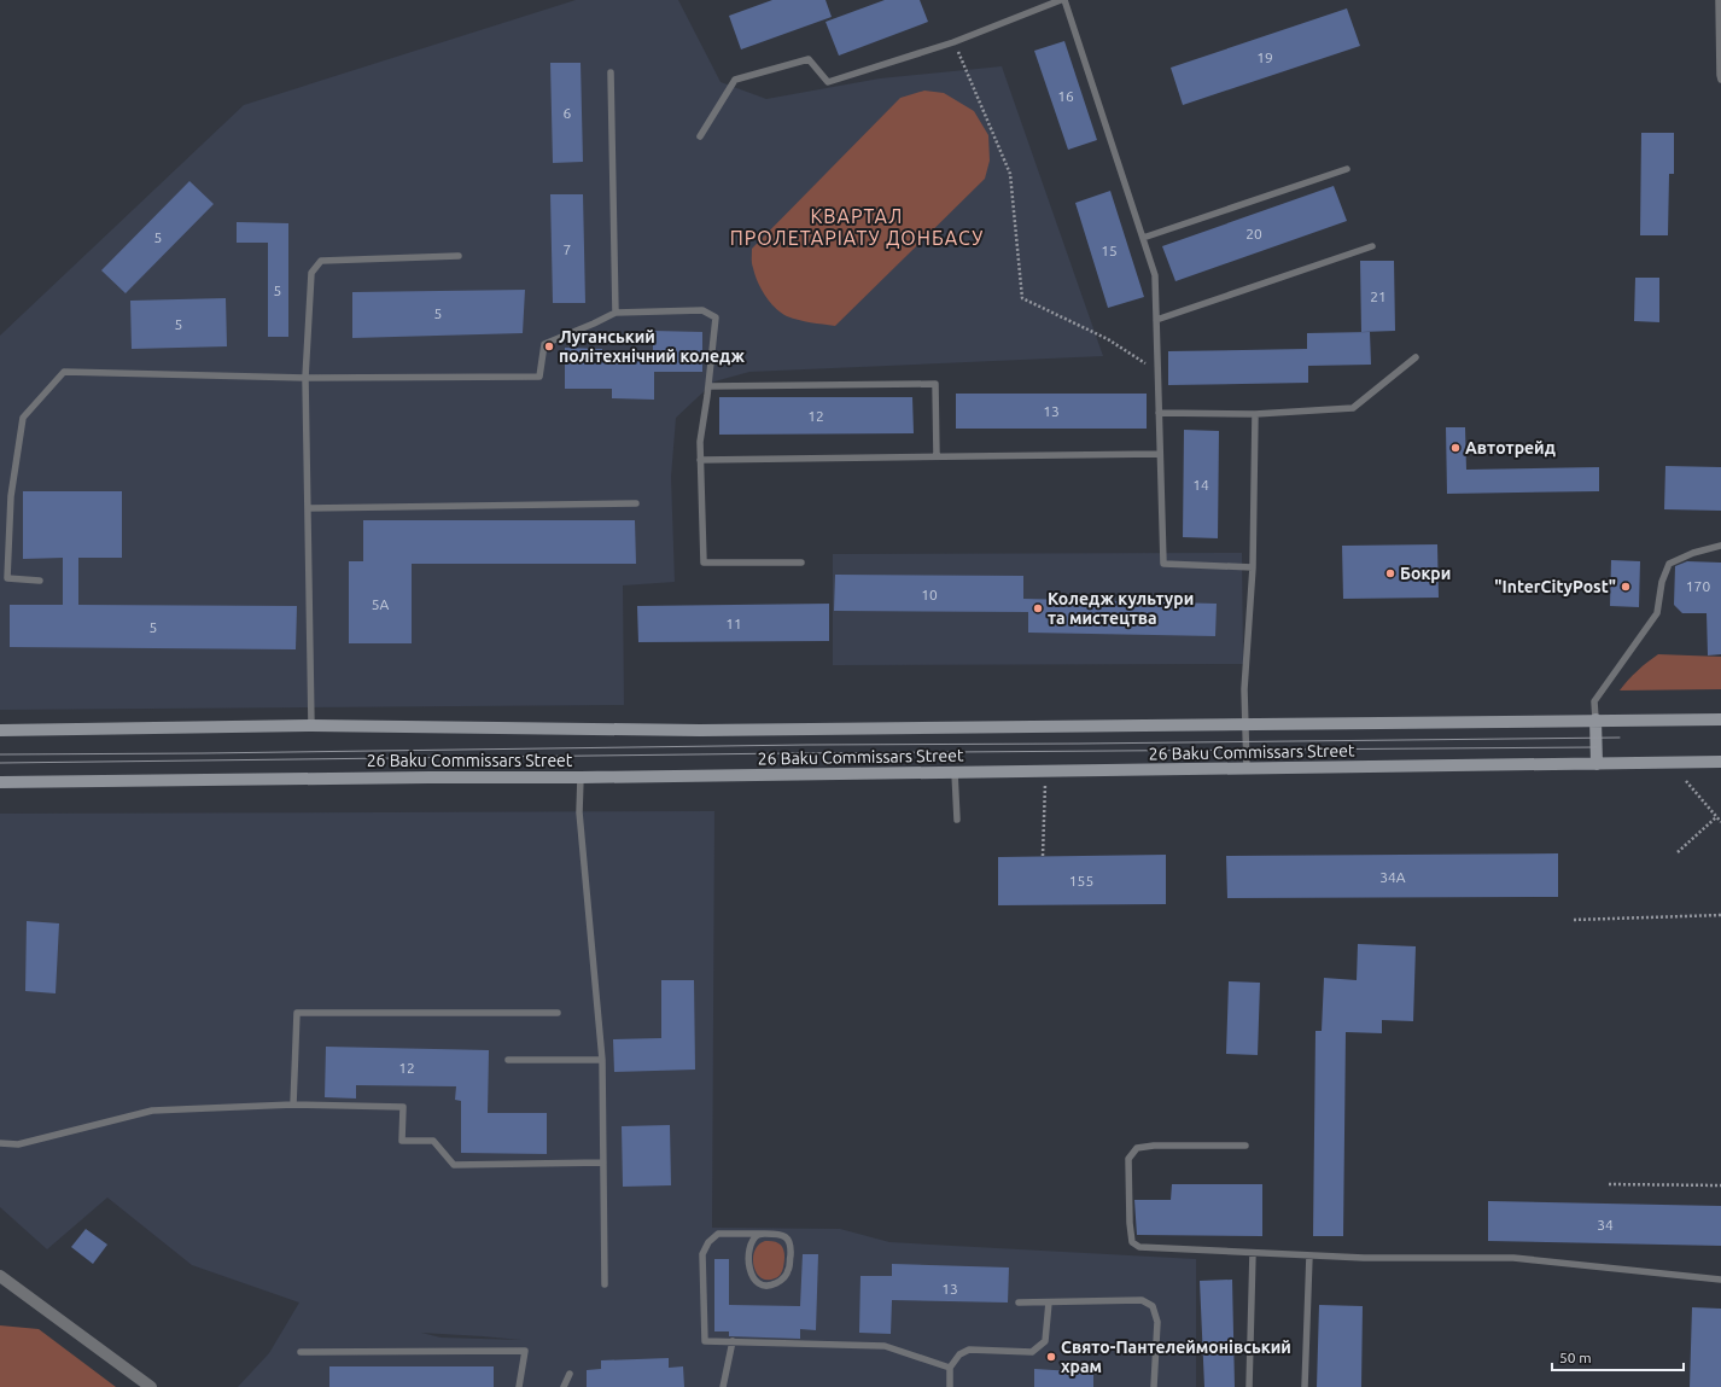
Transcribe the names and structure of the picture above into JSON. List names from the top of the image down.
{
  "streets": {
    "street": ["26 Baku Commissars Street"]
  },
  "districts": ["КВАРТАЛ ПРОЛЕТАРІАТУ ДОНБАСУ"],
  "places": [
    "Луганський політехнічний коледж",
    "Автотрейд",
    "Бокри",
    "\"InterCityPost\"",
    "Коледж культури та мистецтва",
    "Свято-Пантелеймонівський храм"
  ],
  "house_numbers": [
    "19",
    "16",
    "6",
    "20",
    "5",
    "7",
    "15",
    "5",
    "21",
    "5",
    "5",
    "13",
    "12",
    "14",
    "170",
    "10",
    "5А",
    "11",
    "5",
    "34А",
    "155",
    "12",
    "34",
    "13"
  ],
  "scale_bar": "50 m"
}
